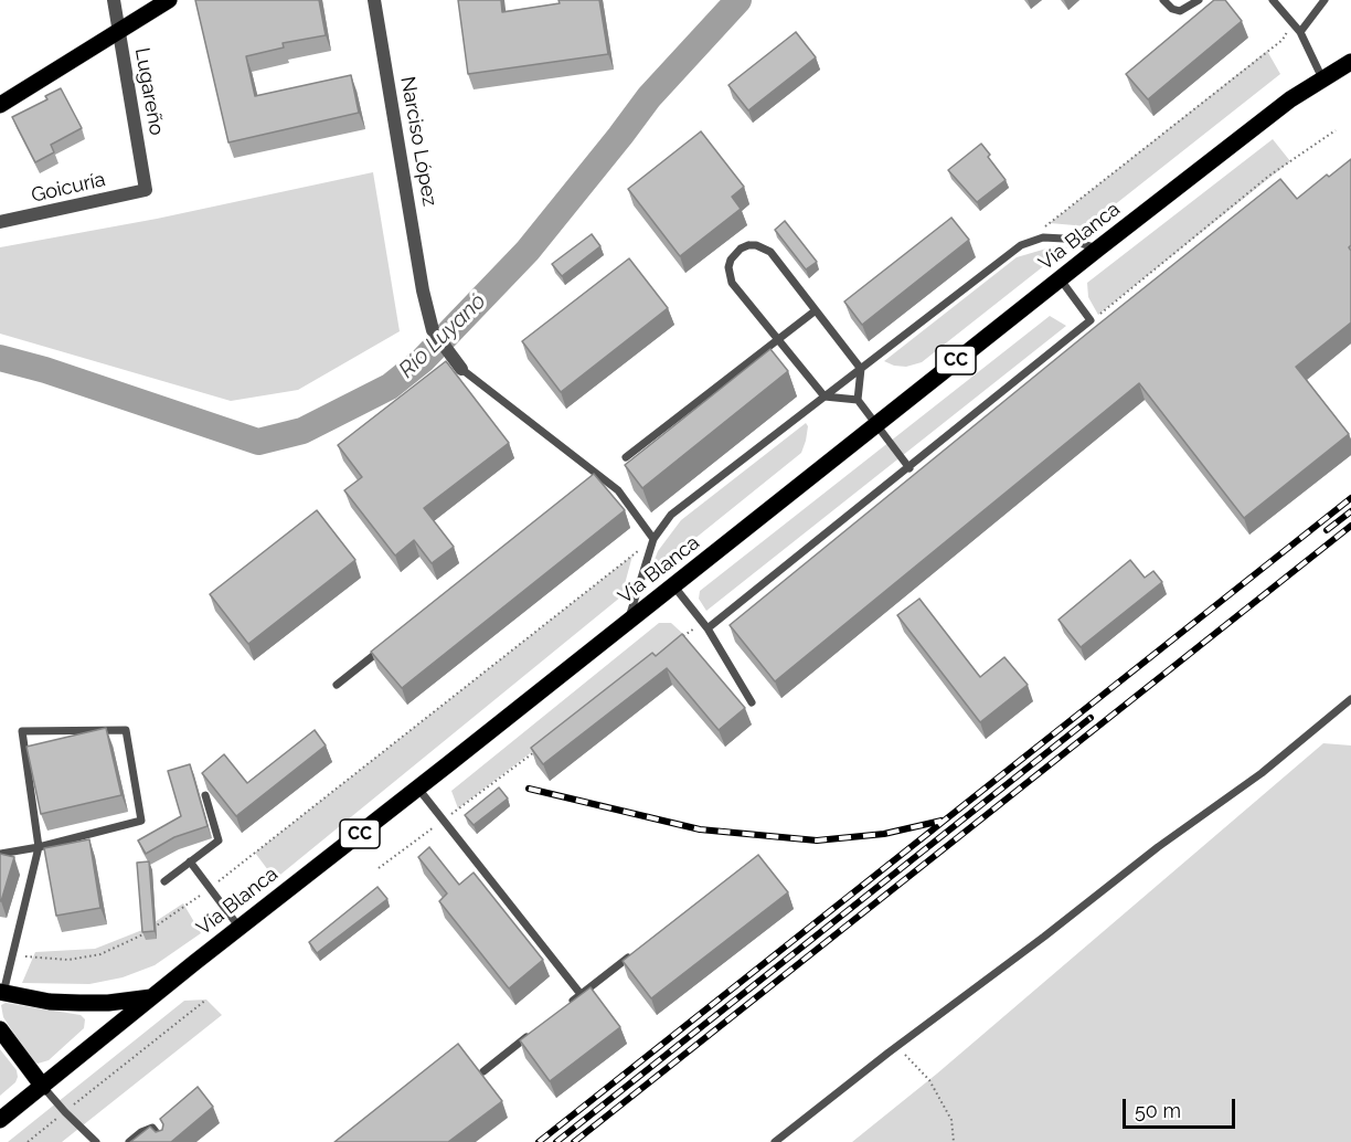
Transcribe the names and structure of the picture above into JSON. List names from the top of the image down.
{
  "streets": {
    "main road": ["Vía Blanca", "CC"],
    "street": ["Lugareño", "Narciso López", "Goicuría"]
  },
  "crossings": [
    ["Lugareño", "Goicuría"]
  ],
  "water": ["Río Luyanó"],
  "scale_bar": "50 m"
}
